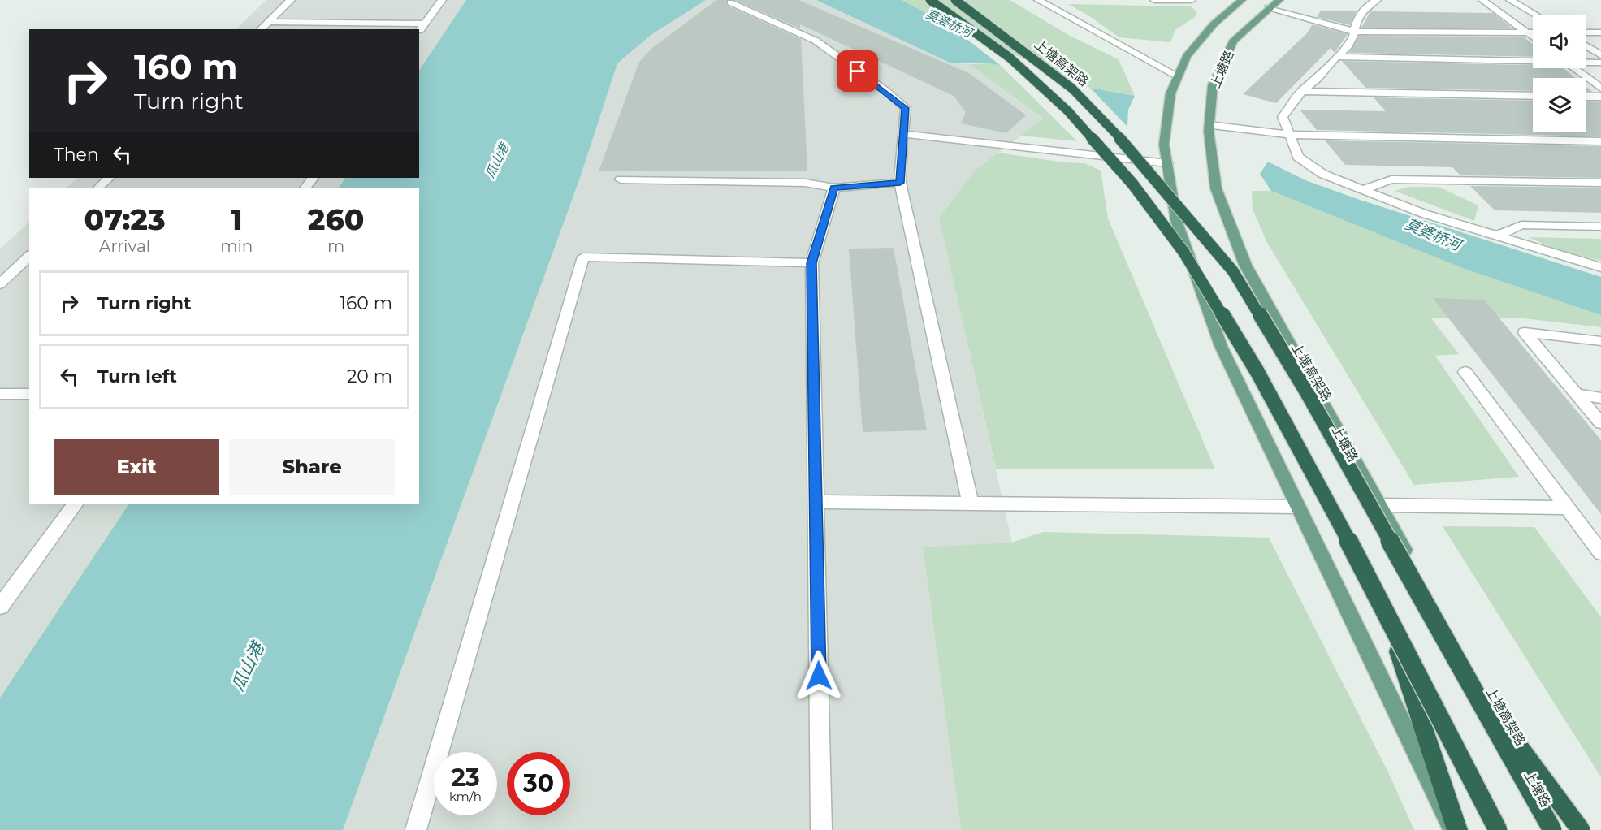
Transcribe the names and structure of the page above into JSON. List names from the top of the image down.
{
  "streets": {
    "highway": ["上塘高架路"],
    "main road": ["上塘路"]
  },
  "water": ["莫婆桥河", "瓜山港"],
  "page": {
    "turn": ["160 m", "Turn right"],
    "then": "Then",
    "eta": [
      "07:23",
      "Arrival",
      "1",
      "min",
      "260",
      "m"
    ],
    "list": [
      {
        "name": "Turn right",
        "value": "160 m"
      },
      {
        "name": "Turn left",
        "value": "20 m"
      }
    ],
    "buttons": ["Exit", "Share"],
    "speed": "23 km/h",
    "limit": "30"
  }
}
